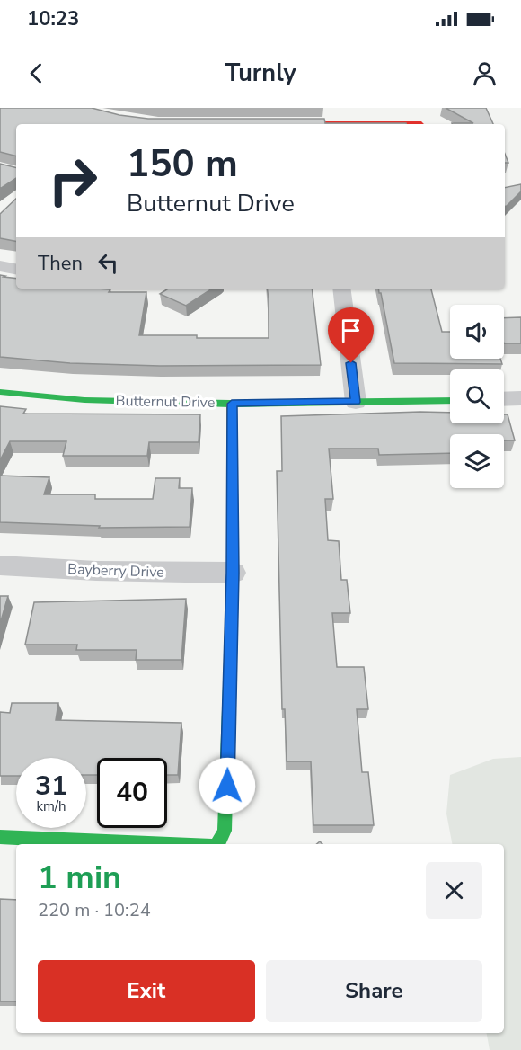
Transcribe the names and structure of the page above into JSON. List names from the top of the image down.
{
  "streets": {
    "street": ["Butternut Drive", "Bayberry Drive"]
  },
  "page": {
    "status": "10:23",
    "header": "Turnly",
    "turn": ["150 m", "Butternut Drive"],
    "then": "Then",
    "speed": "31 km/h",
    "limit": "40",
    "heading": ["1 min", "220 m · 10:24"],
    "buttons": ["Exit", "Share"]
  }
}
